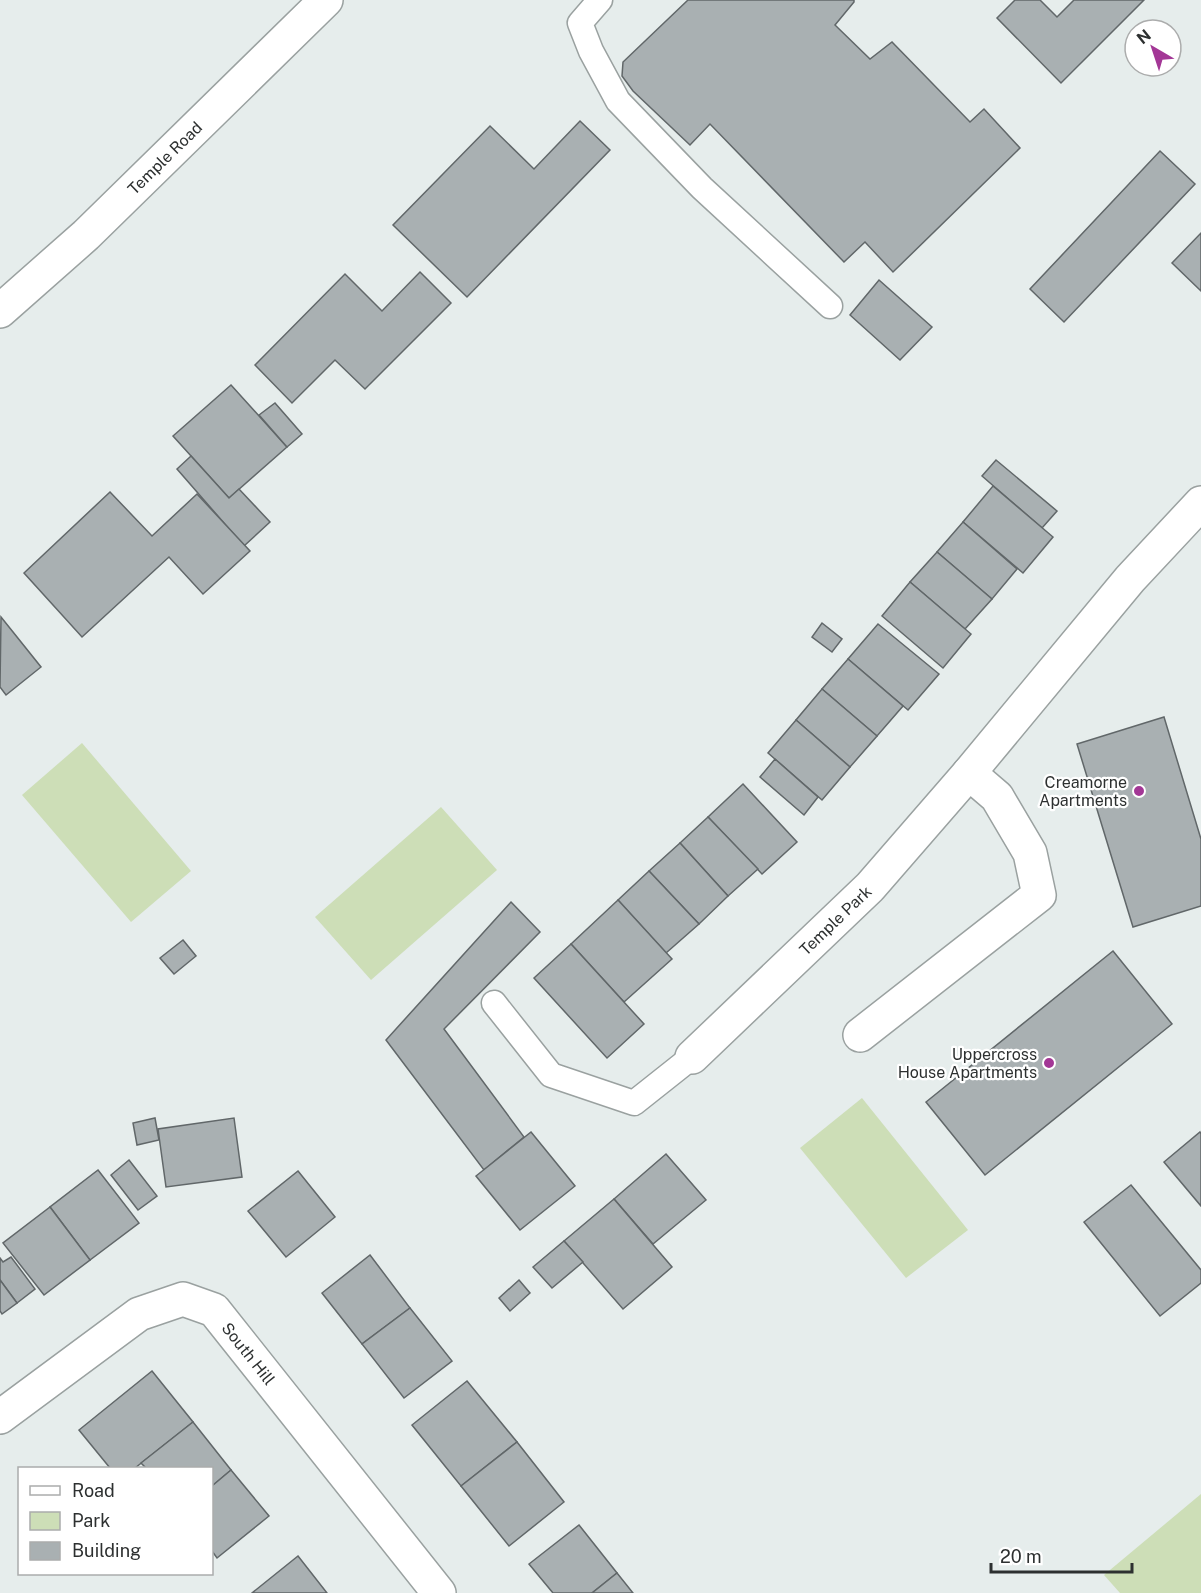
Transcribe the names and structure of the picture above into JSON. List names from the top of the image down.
{
  "streets": {
    "street": ["Temple Road", "Temple Park", "South Hill"]
  },
  "places": ["Creamorne Apartments", "Uppercross House Apartments"],
  "legend": ["Road", "Park", "Building"],
  "scale_bar": "20 m",
  "north": "top left"
}
